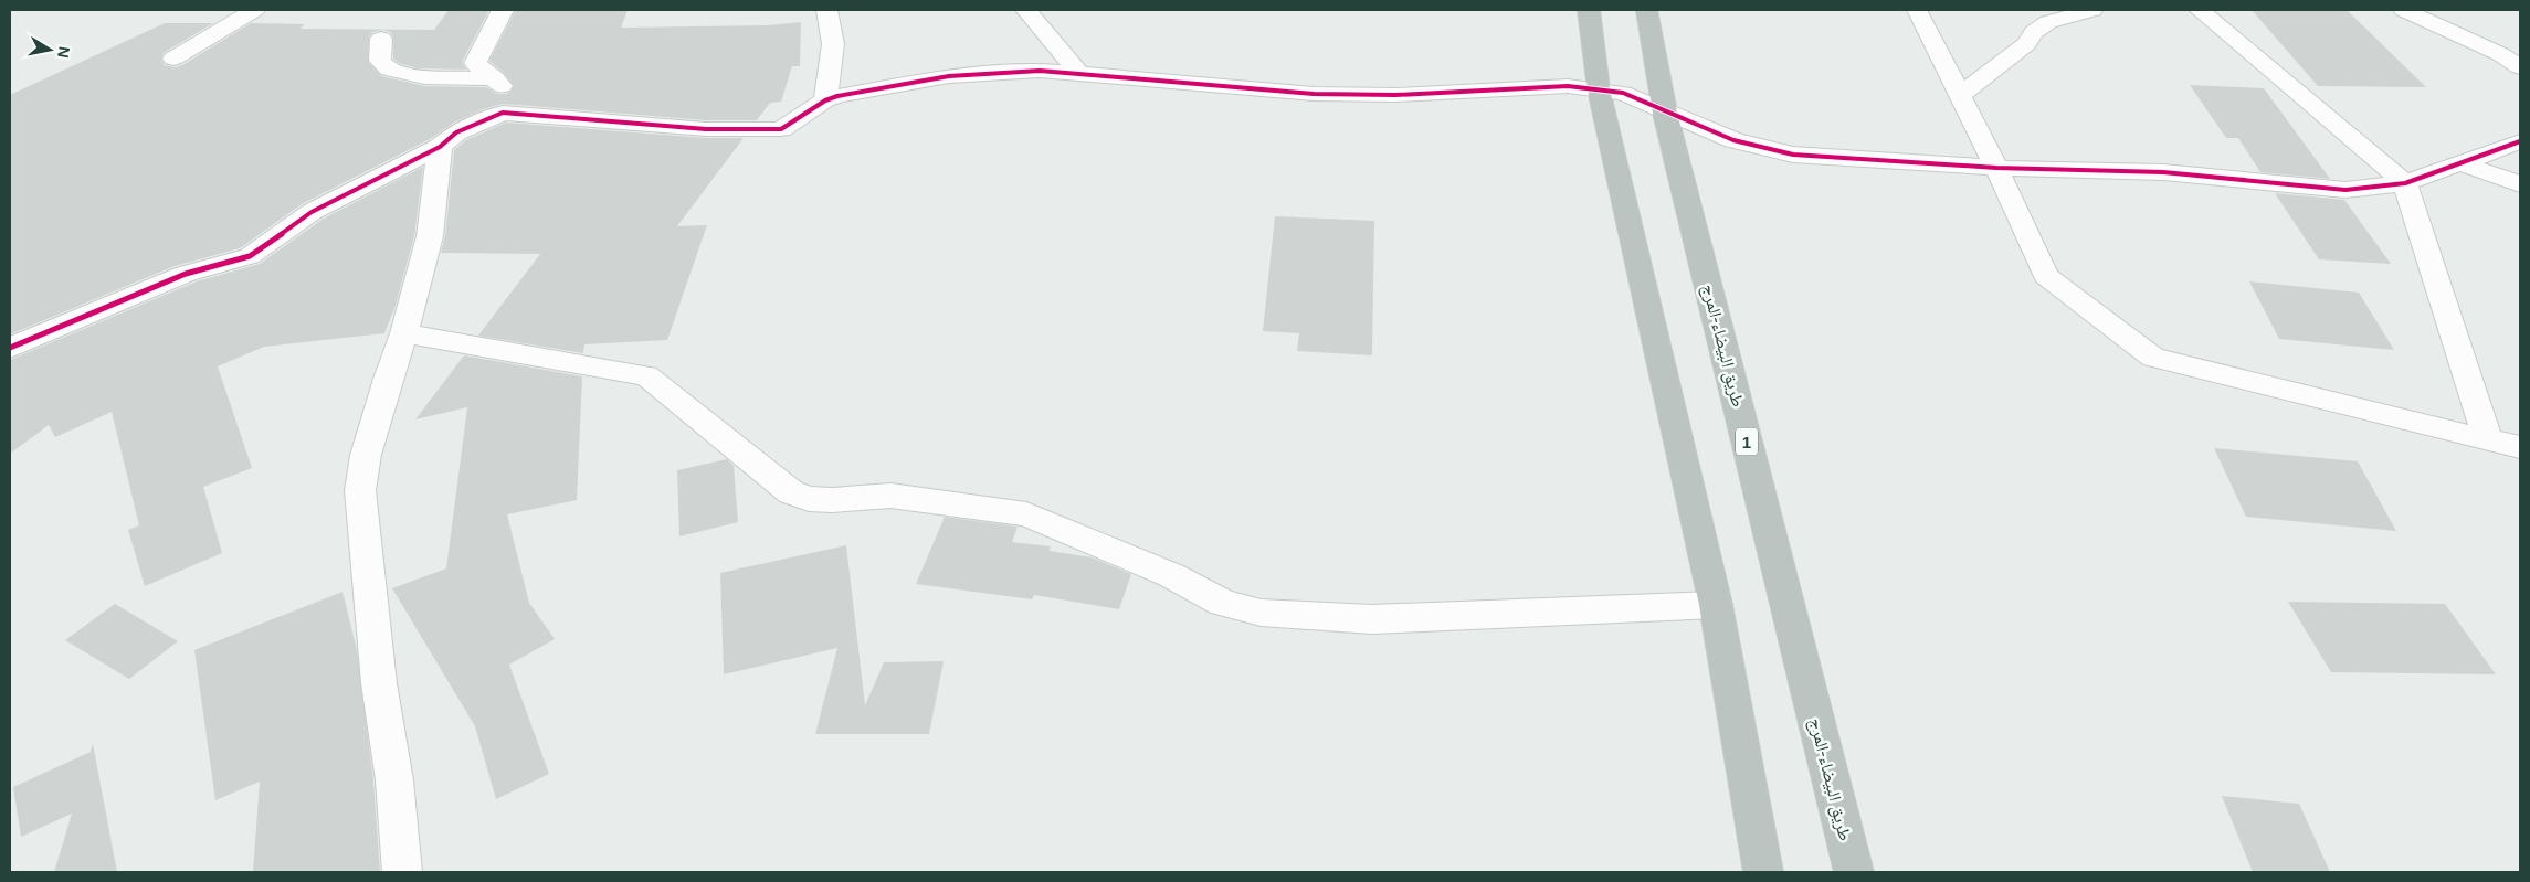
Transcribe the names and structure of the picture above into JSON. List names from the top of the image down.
{
  "streets": {
    "highway": ["طريق البيضاء-المرج", "1"]
  },
  "north": "right"
}
